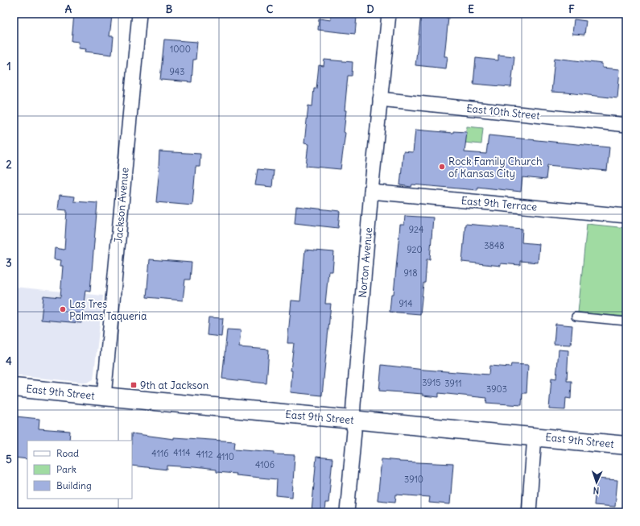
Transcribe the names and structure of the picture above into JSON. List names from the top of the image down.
{
  "streets": {
    "main road": ["East 9th Street"],
    "street": [
      "East 10th Street",
      "East 9th Terrace",
      "Jackson Avenue",
      "Norton Avenue"
    ]
  },
  "crossings": [
    ["East 10th Street", "Norton Avenue"],
    ["East 9th Terrace", "Norton Avenue"],
    ["Jackson Avenue", "East 9th Street"],
    ["Norton Avenue", "East 9th Street"]
  ],
  "places": {
    "other": ["Rock Family Church of Kansas City", "Las Tres Palmas Taqueria"],
    "transit": ["9th at Jackson"]
  },
  "house_numbers": [
    "1000",
    "943",
    "924",
    "3848",
    "920",
    "918",
    "914",
    "3915",
    "3911",
    "3903",
    "4114",
    "4116",
    "4112",
    "4110",
    "4106",
    "3910"
  ],
  "legend": ["Road", "Park", "Building"],
  "north": "bottom",
  "grid": {
    "columns": [
      "A",
      "B",
      "C",
      "D",
      "E",
      "F"
    ],
    "rows": [
      "1",
      "2",
      "3",
      "4",
      "5"
    ]
  }
}
